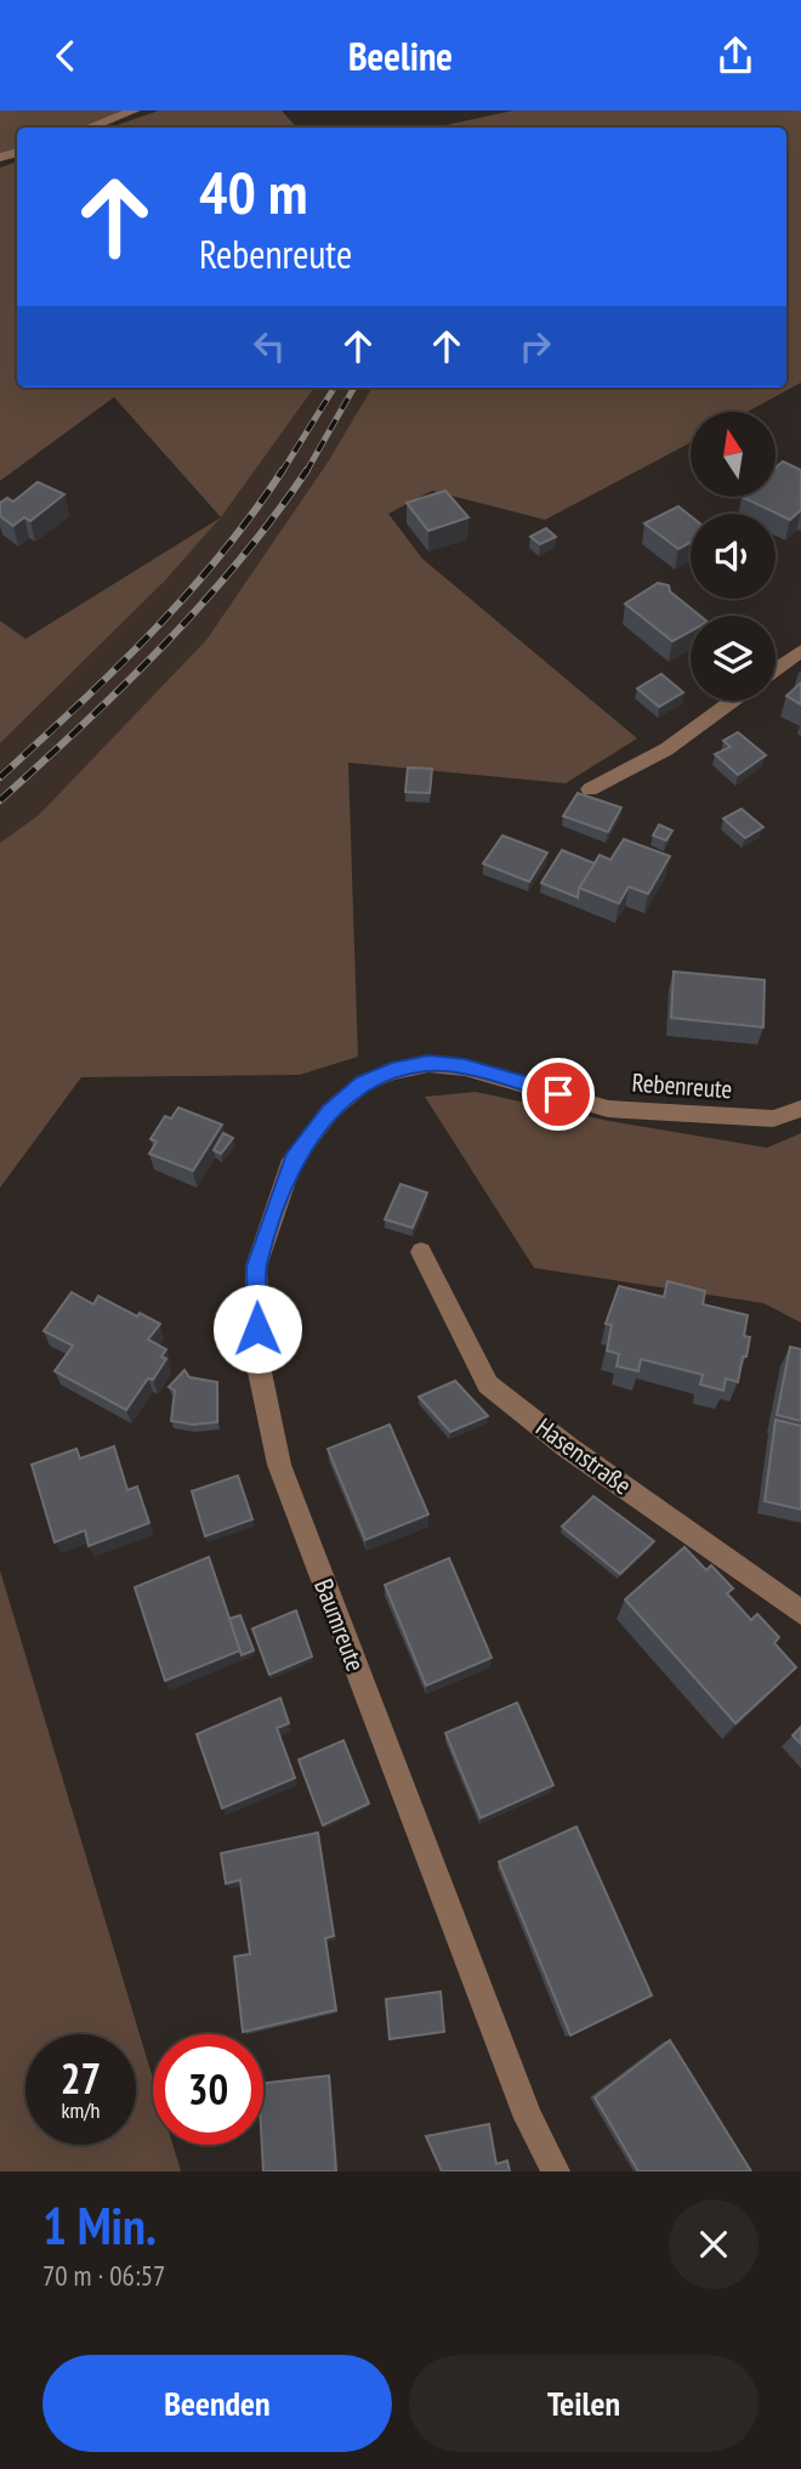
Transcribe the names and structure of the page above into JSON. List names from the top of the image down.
{
  "streets": {
    "street": ["Rebenreute", "Hasenstraße", "Baumreute"]
  },
  "crossings": [
    ["Rebenreute", "Baumreute"]
  ],
  "north": "top",
  "page": {
    "header": "Beeline",
    "turn": ["40 m", "Rebenreute"],
    "speed": "27 km/h",
    "limit": "30",
    "heading": ["1 Min.", "70 m · 06:57"],
    "buttons": ["Beenden", "Teilen"]
  }
}
